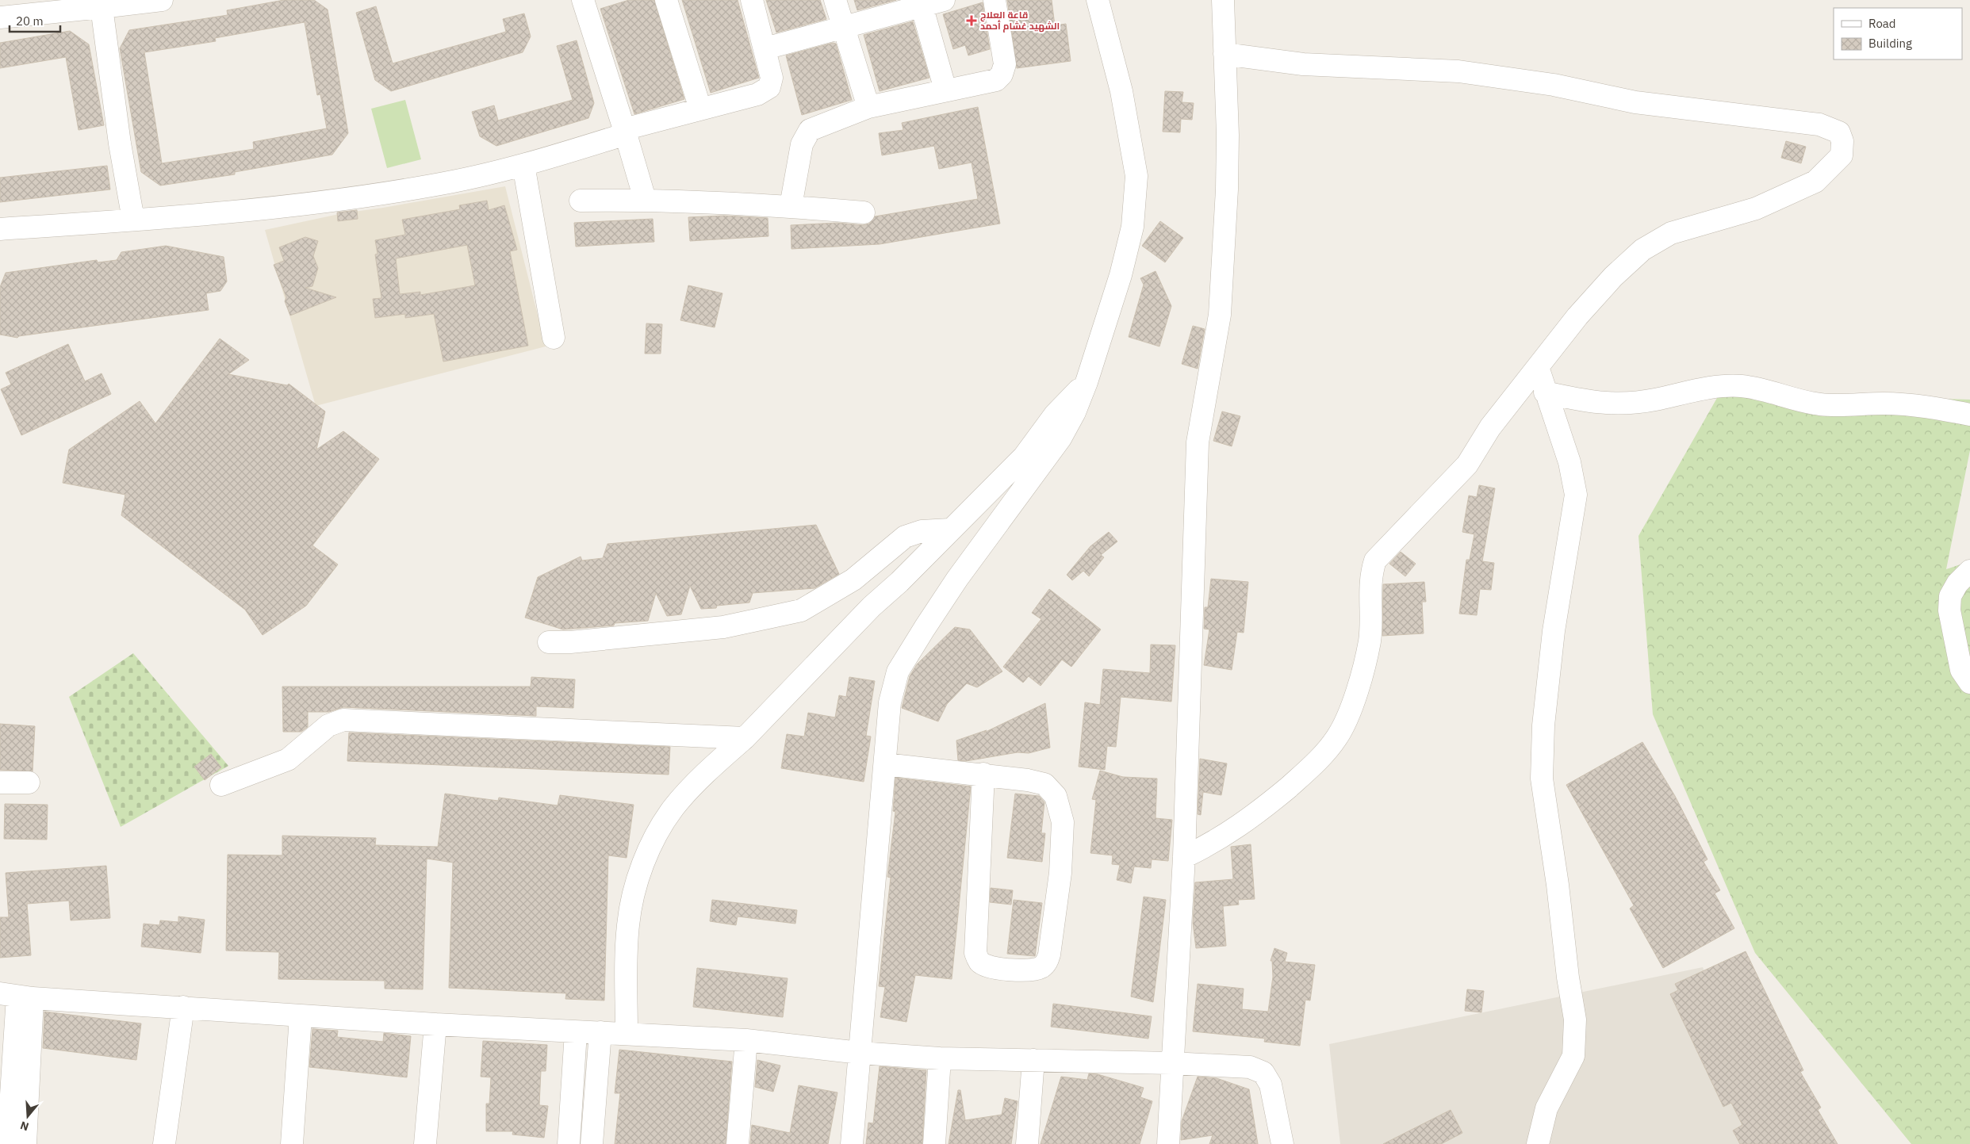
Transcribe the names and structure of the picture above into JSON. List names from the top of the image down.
{
  "places": {
    "health": ["قاعة العلاج الشهيد غشام أحمد"]
  },
  "legend": ["Road", "Building"],
  "scale_bar": "20 m",
  "north": "bottom"
}
